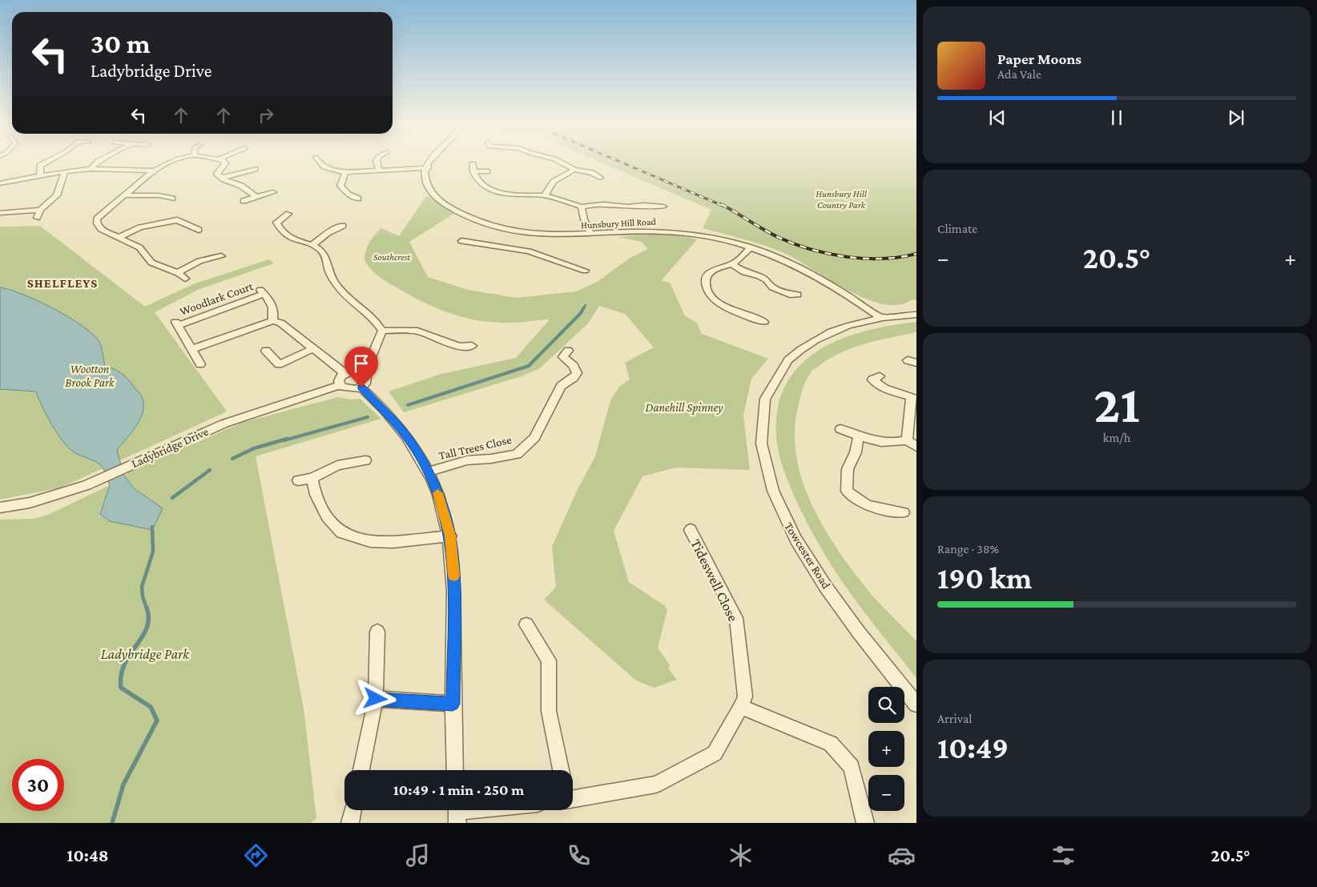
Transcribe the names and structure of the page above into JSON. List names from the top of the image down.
{
  "streets": {
    "street": [
      "Hunsbury Hill Road",
      "Woodlark Court",
      "Ladybridge Drive",
      "Tall Trees Close",
      "Towcester Road",
      "Tideswell Close"
    ]
  },
  "crossings": [
    ["Hunsbury Hill Road", "Towcester Road"]
  ],
  "districts": ["SHELFLEYS"],
  "parks": [
    "Hunsbury Hill Country Park",
    "Southcrest",
    "Wootton Brook Park",
    "Danehill Spinney",
    "Ladybridge Park"
  ],
  "page": {
    "turn": ["30 m", "Ladybridge Drive"],
    "song": ["Paper Moons", "Ada Vale"],
    "tile": [
      "Climate",
      ["21", "km/h"],
      ["Range · 38%", "190 km"],
      ["Arrival", "10:49"]
    ],
    "heat": ["−", "20.5°", "+"],
    "map_buttons": ["+", "−"],
    "limit": "30",
    "trip": "10:49 · 1 min · 250 m",
    "tabs": ["10:48", "20.5°"]
  }
}
